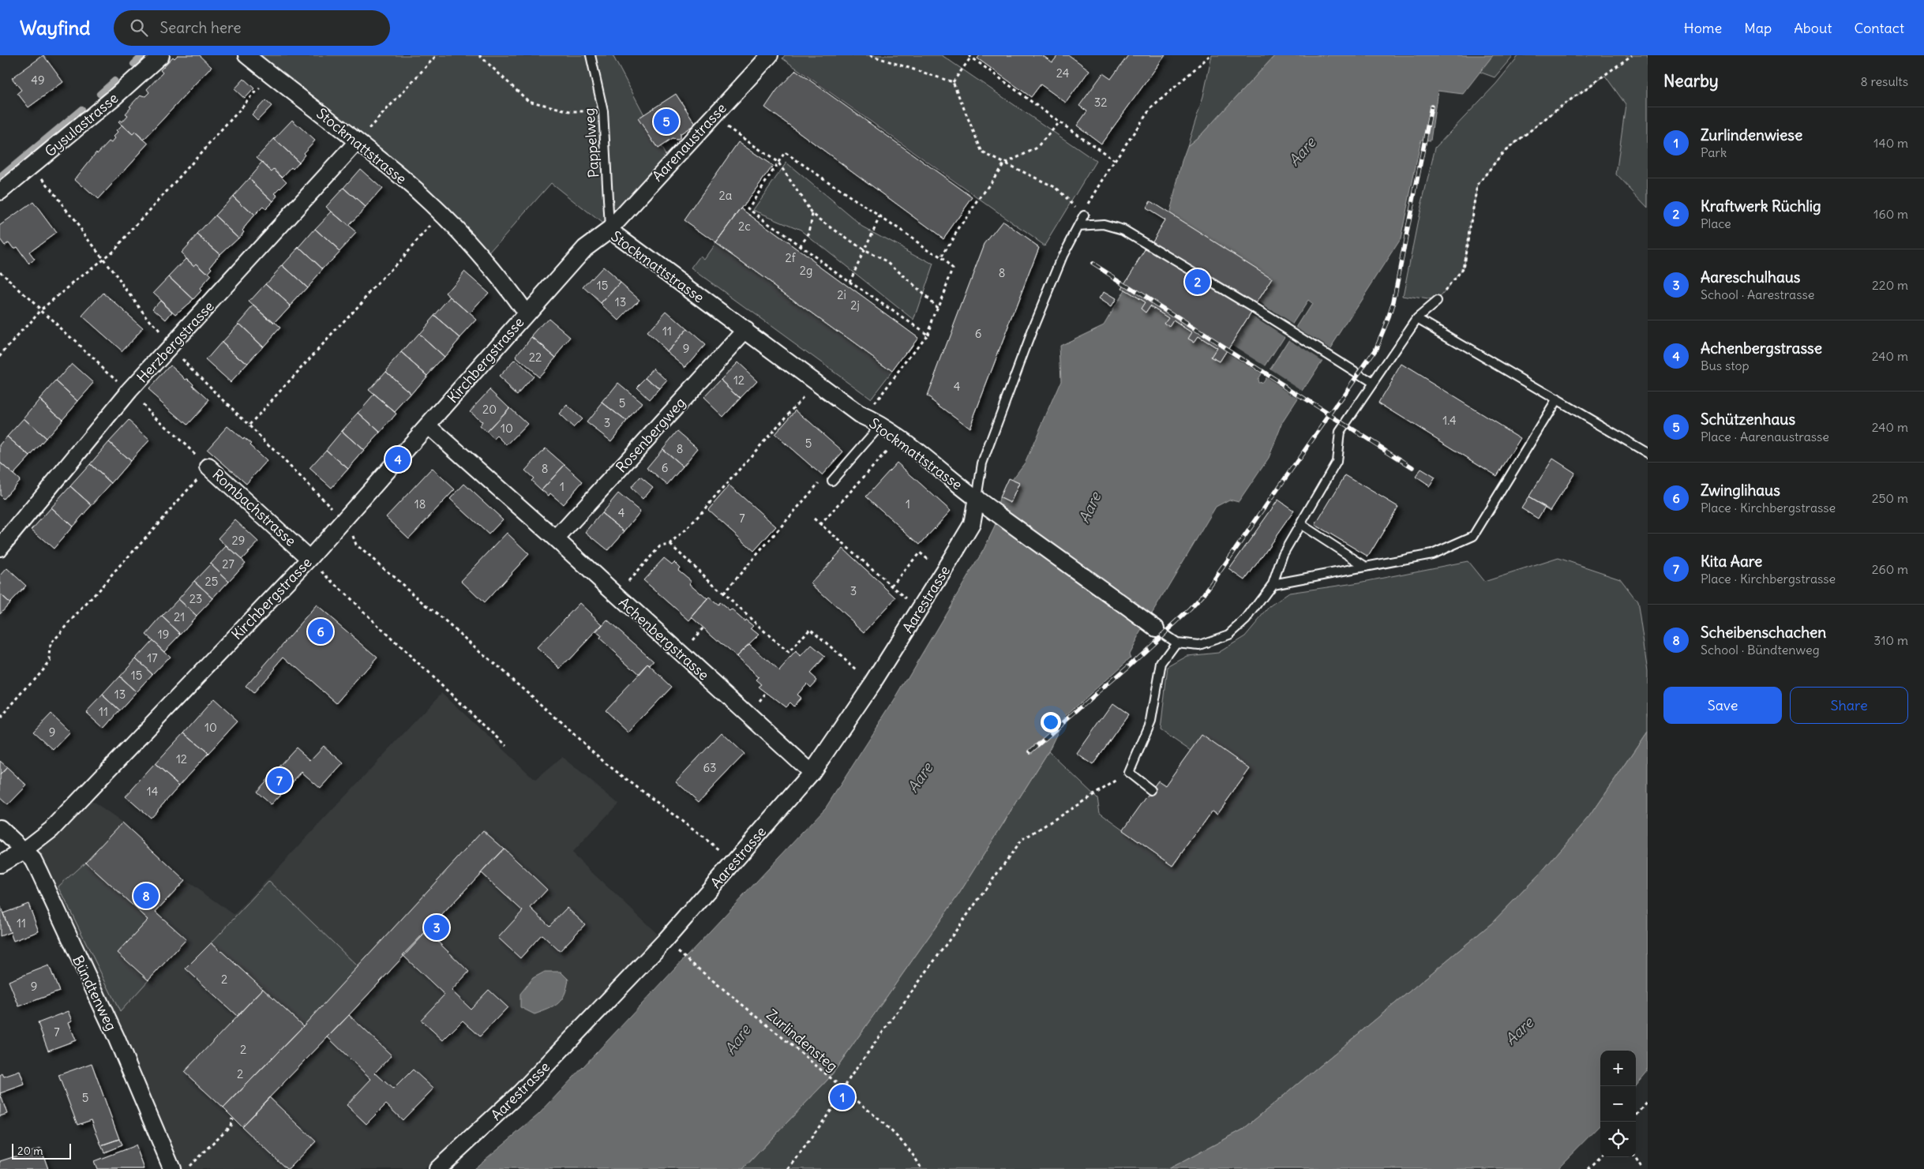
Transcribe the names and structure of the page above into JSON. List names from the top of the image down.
{
  "streets": {
    "street": [
      "Gysulastrasse",
      "Aarenaustrasse",
      "Stockmattstrasse",
      "Herzbergstrasse",
      "Kirchbergstrasse",
      "Rosenbergweg",
      "Rombachstrasse",
      "Aarestrasse",
      "Achenbergstrasse",
      "Bündtenweg"
    ],
    "lane": ["Pappelweg"],
    "path": ["Zurlindensteg"]
  },
  "crossings": [
    ["Aarenaustrasse", "Pappelweg"],
    ["Aarenaustrasse", "Stockmattstrasse"],
    ["Pappelweg", "Stockmattstrasse"],
    ["Stockmattstrasse", "Herzbergstrasse"],
    ["Stockmattstrasse", "Kirchbergstrasse"],
    ["Stockmattstrasse", "Rosenbergweg"],
    ["Stockmattstrasse", "Aarestrasse"],
    ["Herzbergstrasse", "Rombachstrasse"],
    ["Kirchbergstrasse", "Rombachstrasse"],
    ["Kirchbergstrasse", "Achenbergstrasse"],
    ["Kirchbergstrasse", "Bündtenweg"],
    ["Rosenbergweg", "Achenbergstrasse"],
    ["Aarestrasse", "Achenbergstrasse"]
  ],
  "water": ["Aare"],
  "house_numbers": [
    "24",
    "49",
    "32",
    "2a",
    "2c",
    "2f",
    "2g",
    "8",
    "15",
    "2i",
    "13",
    "2j",
    "11",
    "6",
    "9",
    "22",
    "12",
    "4",
    "5",
    "20",
    "1.4",
    "3",
    "10",
    "5",
    "8",
    "6",
    "8",
    "1",
    "18",
    "1",
    "4",
    "7",
    "29",
    "27",
    "25",
    "3",
    "23",
    "21",
    "19",
    "17",
    "15",
    "13",
    "11",
    "10",
    "9",
    "12",
    "63",
    "14",
    "11",
    "2",
    "9",
    "7",
    "2",
    "2",
    "5"
  ],
  "scale_bar": "20 m",
  "page": {
    "header": "Wayfind",
    "search": "Search here",
    "nav": [
      "Home",
      "Map",
      "About",
      "Contact"
    ],
    "heading": ["Nearby", "8 results"],
    "list": [
      {
        "mark": "1",
        "name": "Zurlindenwiese",
        "note": "Park",
        "value": "140 m"
      },
      {
        "mark": "2",
        "name": "Kraftwerk Rüchlig",
        "note": "Place",
        "value": "160 m"
      },
      {
        "mark": "3",
        "name": "Aareschulhaus",
        "note": "School · Aarestrasse",
        "value": "220 m"
      },
      {
        "mark": "4",
        "name": "Achenbergstrasse",
        "note": "Bus stop",
        "value": "240 m"
      },
      {
        "mark": "5",
        "name": "Schützenhaus",
        "note": "Place · Aarenaustrasse",
        "value": "240 m"
      },
      {
        "mark": "6",
        "name": "Zwinglihaus",
        "note": "Place · Kirchbergstrasse",
        "value": "250 m"
      },
      {
        "mark": "7",
        "name": "Kita Aare",
        "note": "Place · Kirchbergstrasse",
        "value": "260 m"
      },
      {
        "mark": "8",
        "name": "Scheibenschachen",
        "note": "School · Bündtenweg",
        "value": "310 m"
      }
    ],
    "pins": [
      "5",
      "2",
      "4",
      "6",
      "7",
      "8",
      "3",
      "1"
    ],
    "buttons": ["Save", "Share"],
    "map_buttons": ["+", "−"],
    "scale": "20 m"
  }
}
